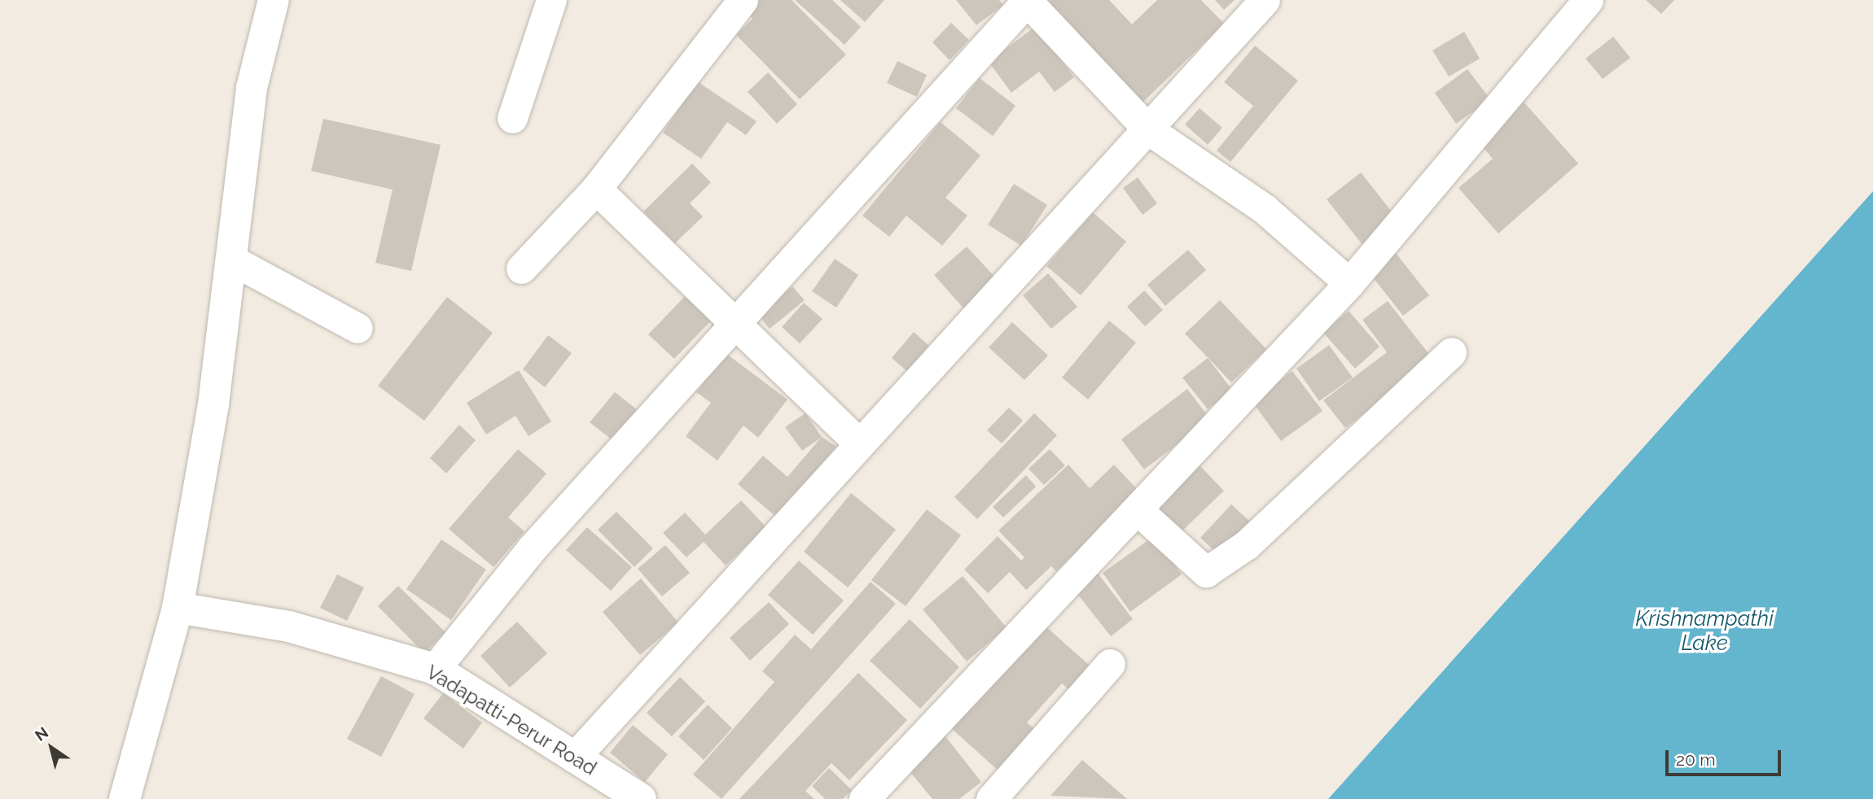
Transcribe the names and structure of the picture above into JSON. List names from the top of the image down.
{
  "streets": {
    "main road": ["Vadapatti-Perur Road"]
  },
  "water": ["Krishnampathi Lake"],
  "scale_bar": "20 m",
  "north": "top left"
}
